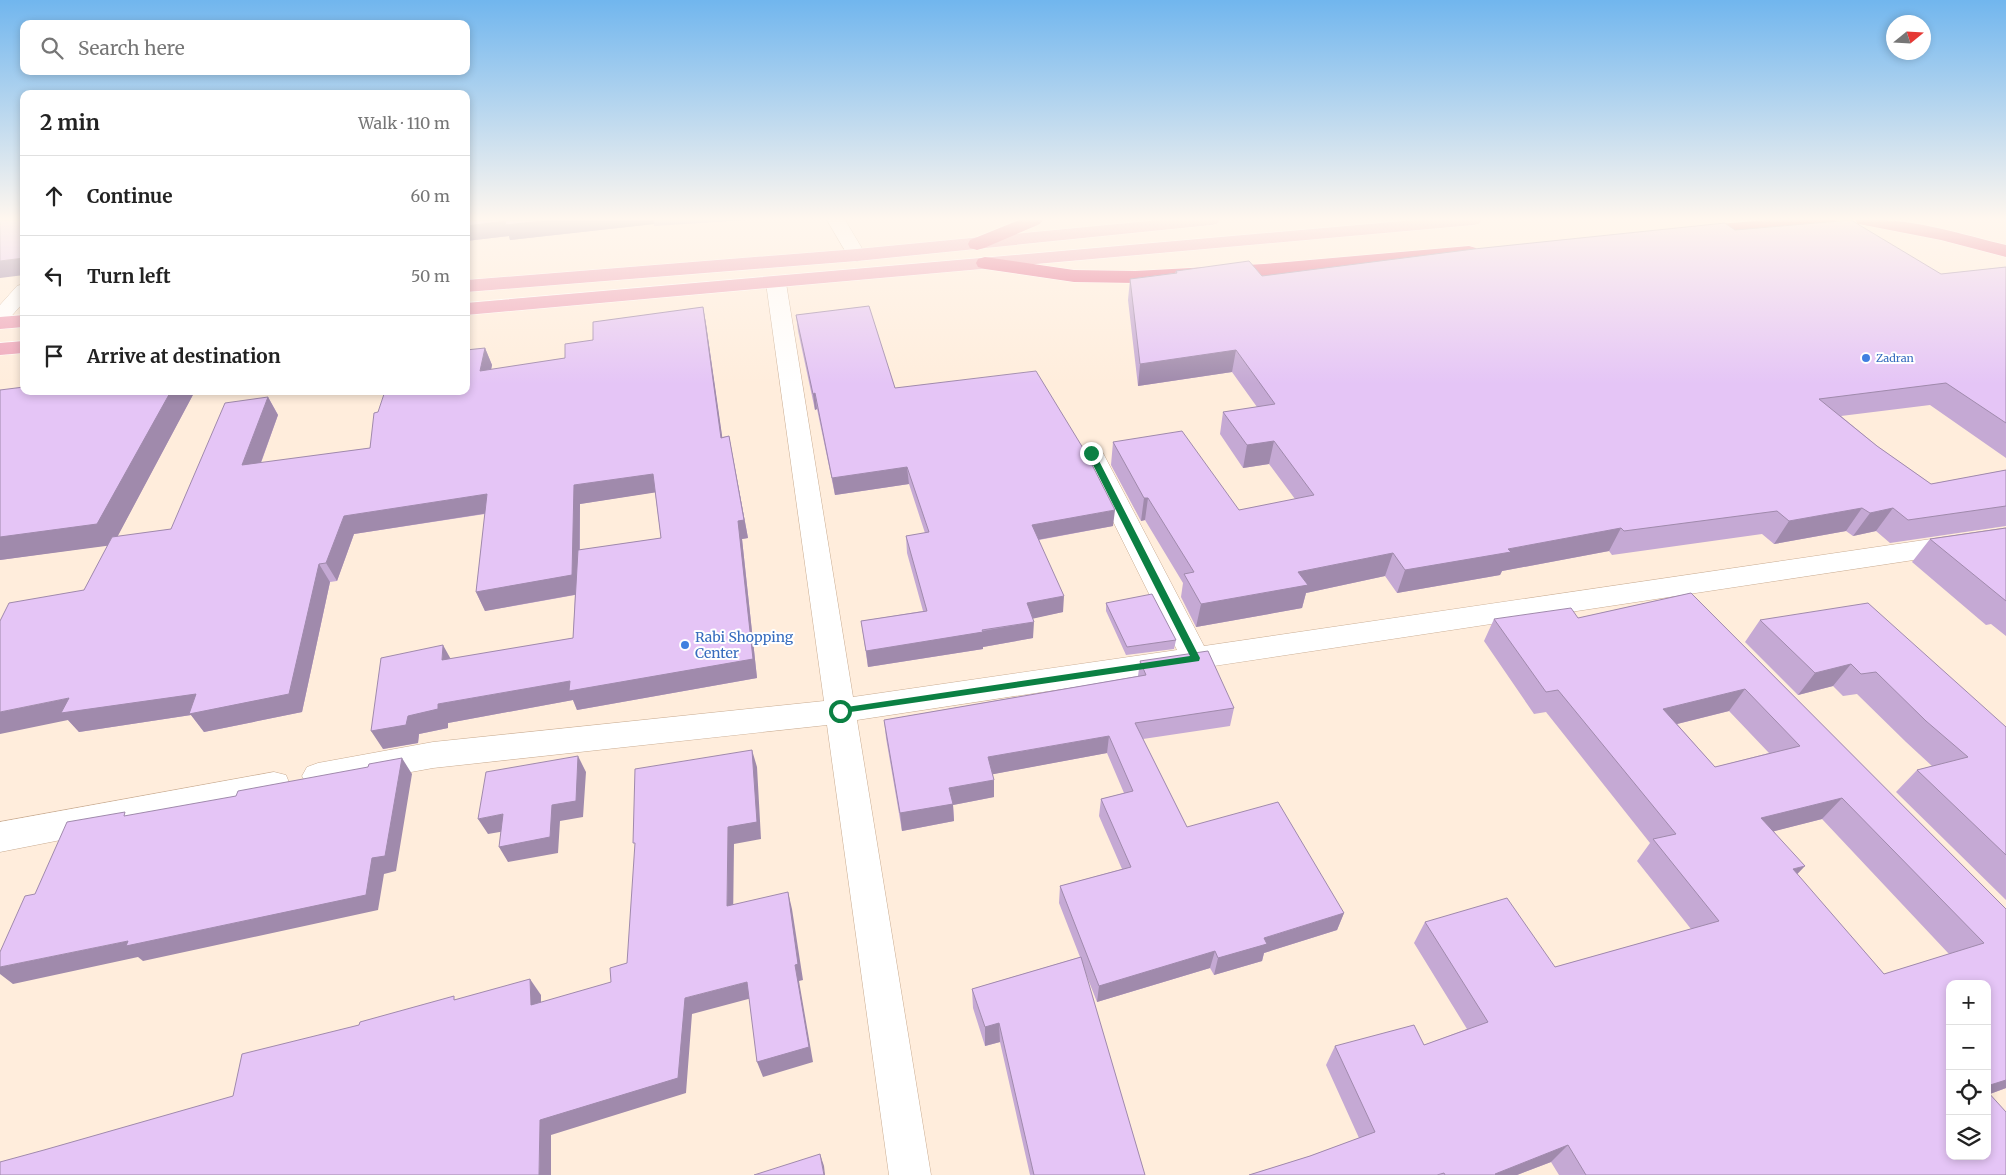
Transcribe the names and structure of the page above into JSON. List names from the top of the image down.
{
  "places": ["Zadran", "Rabi Shopping Center"],
  "north": "right",
  "page": {
    "search": "Search here",
    "heading": ["2 min", "Walk · 110 m"],
    "list": [
      ["Continue", "60 m"],
      ["Turn left", "50 m"],
      "Arrive at destination"
    ],
    "map_buttons": ["+", "−"]
  }
}
